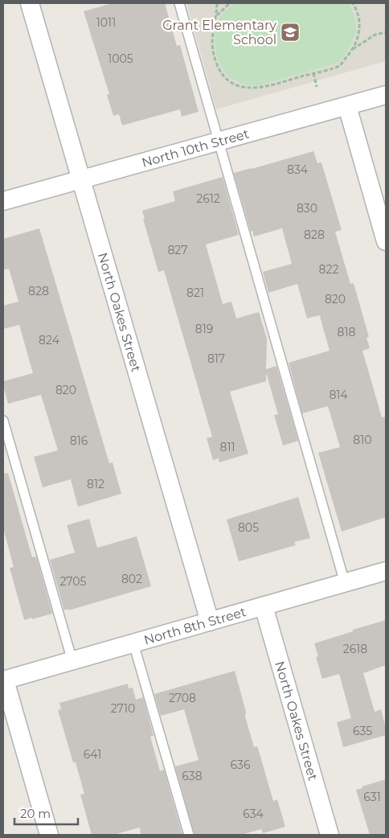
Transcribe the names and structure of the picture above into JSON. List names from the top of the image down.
{
  "streets": {
    "street": ["North 10th Street", "North Oakes Street", "North 8th Street"]
  },
  "crossings": [
    ["North 10th Street", "North Oakes Street"],
    ["North Oakes Street", "North 8th Street"]
  ],
  "places": {
    "school or university": ["Grant Elementary School"]
  },
  "house_numbers": [
    "1011",
    "1005",
    "834",
    "2612",
    "830",
    "828",
    "827",
    "822",
    "828",
    "821",
    "820",
    "819",
    "818",
    "824",
    "817",
    "820",
    "814",
    "810",
    "816",
    "811",
    "812",
    "805",
    "802",
    "2705",
    "2618",
    "2708",
    "2710",
    "635",
    "641",
    "636",
    "638",
    "631",
    "634"
  ],
  "scale_bar": "20 m"
}
